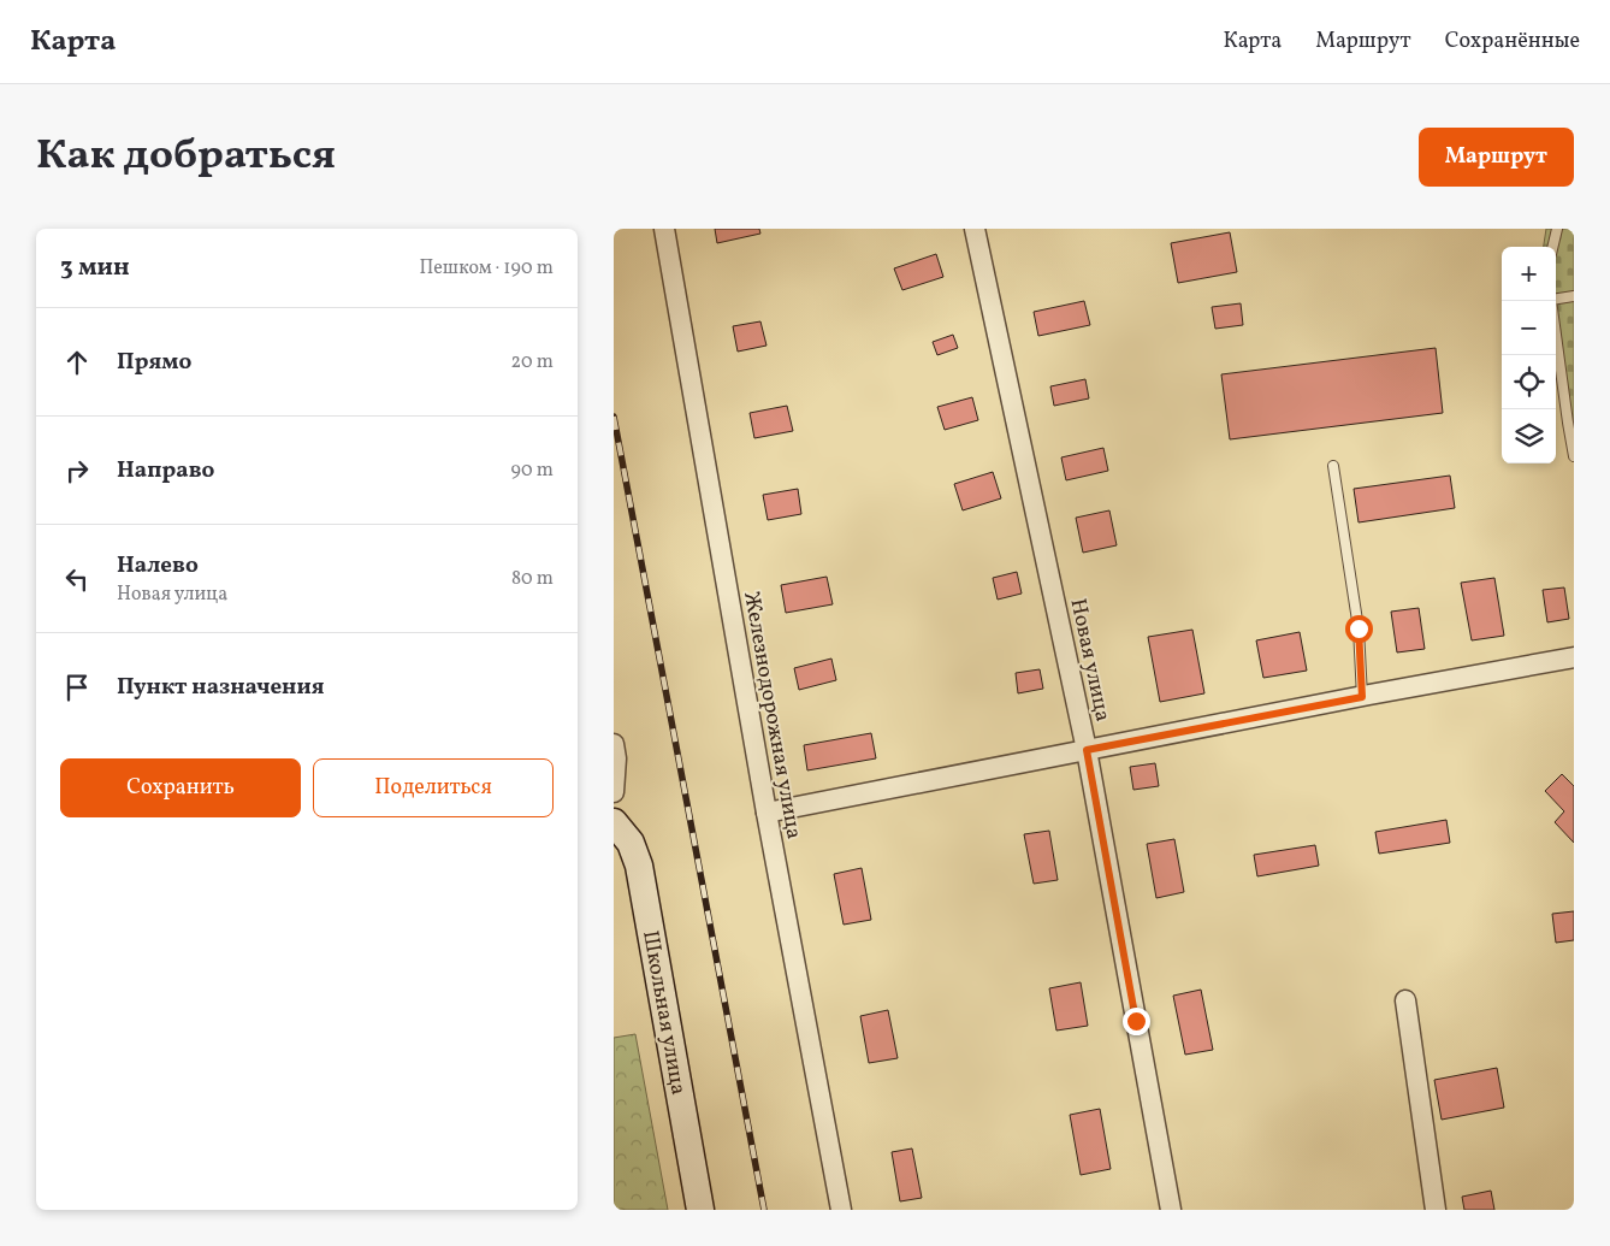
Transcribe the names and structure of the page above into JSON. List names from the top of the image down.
{
  "streets": {
    "main road": ["Школьная улица"],
    "street": ["Новая улица", "Железнодорожная улица"]
  },
  "page": {
    "header": "Карта",
    "nav": ["Карта", "Маршрут", "Сохранённые"],
    "title": "Как добраться",
    "buttons": [
      "Маршрут",
      ["Сохранить", "Поделиться"]
    ],
    "heading": ["3 мин", "Пешком · 190 m"],
    "map_buttons": ["+", "−"],
    "list": [
      ["Прямо", "20 m"],
      ["Направо", "90 m"],
      ["Налево", "Новая улица", "80 m"],
      "Пункт назначения"
    ]
  }
}
